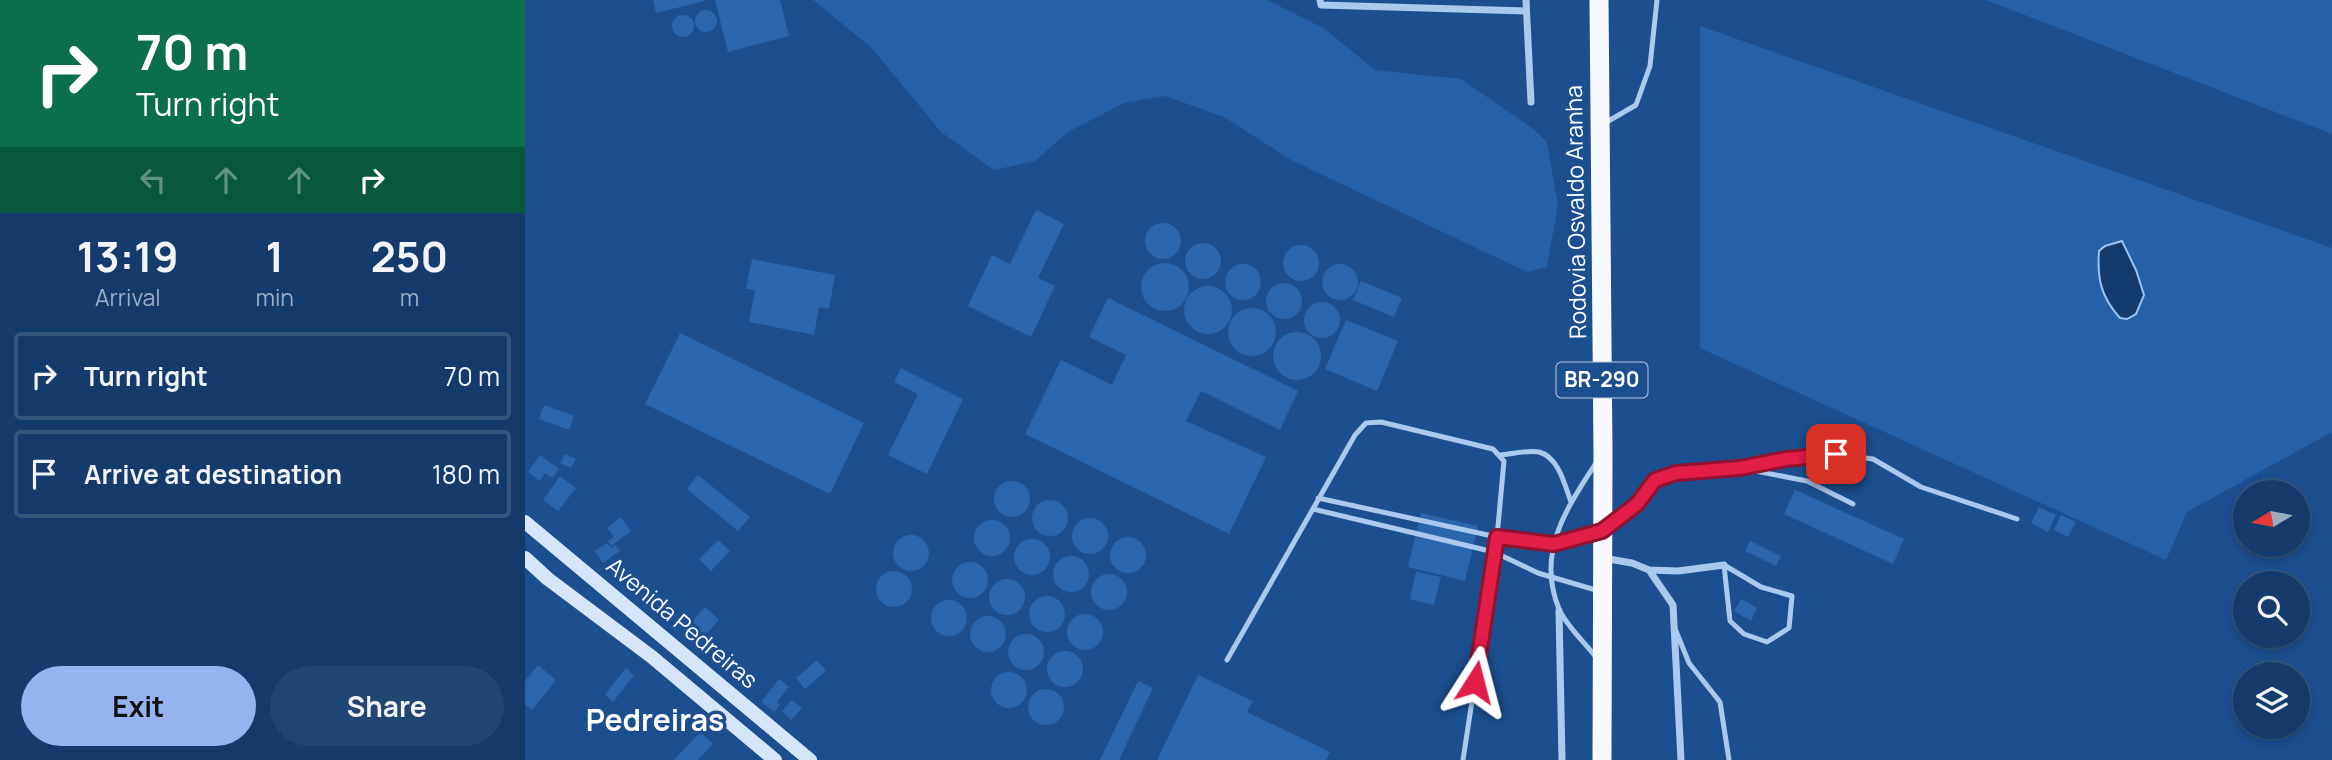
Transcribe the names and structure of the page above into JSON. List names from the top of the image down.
{
  "streets": {
    "highway": ["Rodovia Osvaldo Aranha", "BR-290"],
    "main road": ["Avenida Pedreiras"]
  },
  "districts": ["Pedreiras"],
  "north": "left",
  "page": {
    "turn": ["70 m", "Turn right"],
    "eta": [
      "13:19",
      "Arrival",
      "1",
      "min",
      "250",
      "m"
    ],
    "list": [
      {
        "name": "Turn right",
        "value": "70 m"
      },
      {
        "name": "Arrive at destination",
        "value": "180 m"
      }
    ],
    "buttons": ["Exit", "Share"]
  }
}
